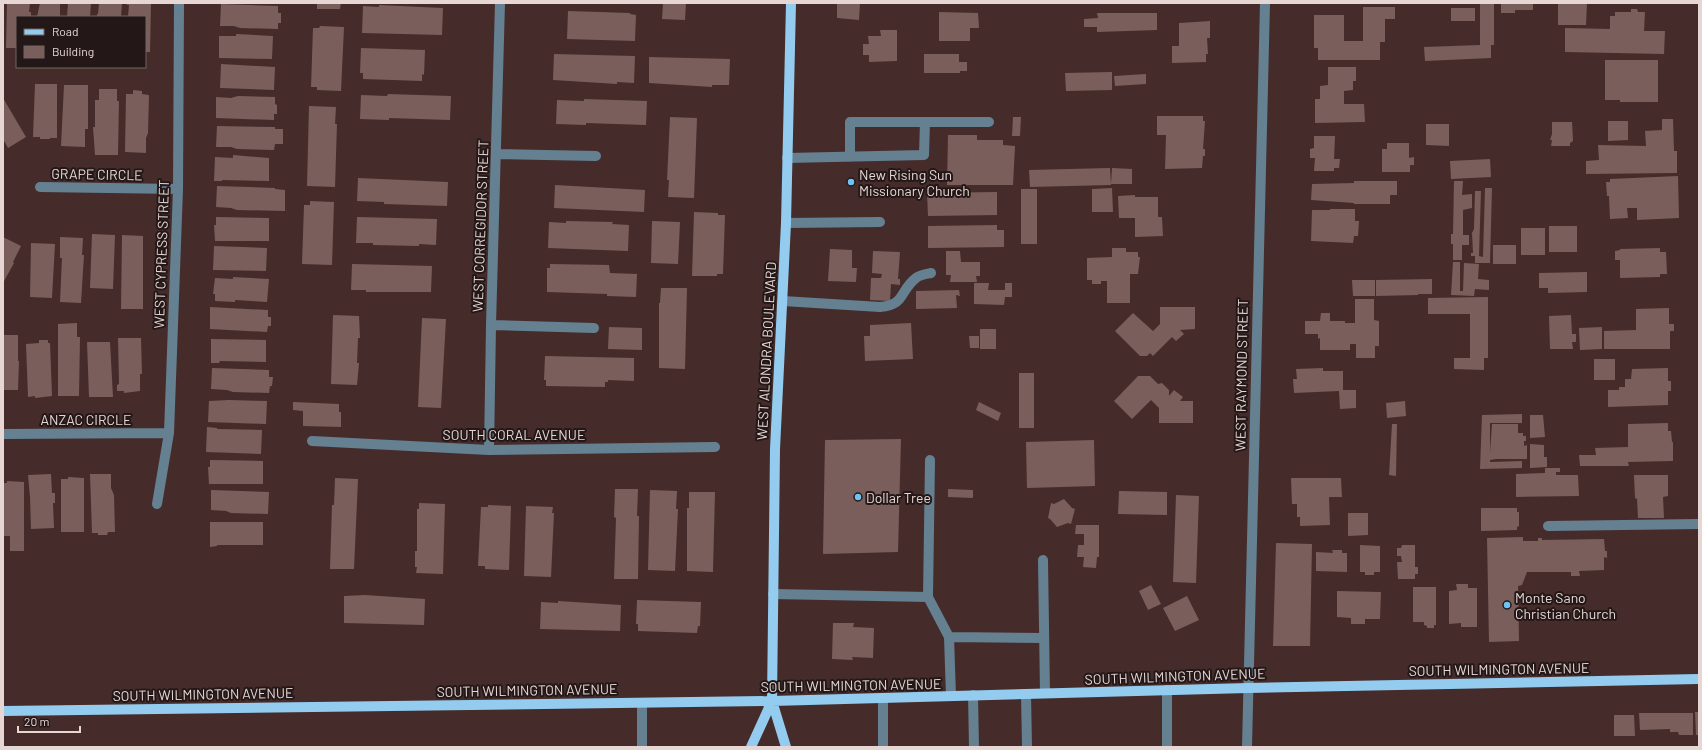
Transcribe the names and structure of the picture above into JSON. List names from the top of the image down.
{
  "streets": {
    "main road": ["WEST ALONDRA BOULEVARD", "SOUTH WILMINGTON AVENUE"],
    "street": [
      "GRAPE CIRCLE",
      "WEST CORREGIDOR STREET",
      "WEST CYPRESS STREET",
      "WEST RAYMOND STREET",
      "ANZAC CIRCLE",
      "SOUTH CORAL AVENUE"
    ]
  },
  "crossings": [
    ["GRAPE CIRCLE", "WEST CYPRESS STREET"],
    ["WEST CORREGIDOR STREET", "SOUTH CORAL AVENUE"],
    ["WEST CYPRESS STREET", "ANZAC CIRCLE"],
    ["WEST ALONDRA BOULEVARD", "SOUTH WILMINGTON AVENUE"],
    ["WEST RAYMOND STREET", "SOUTH WILMINGTON AVENUE"]
  ],
  "places": ["New Rising Sun Missionary Church", "Dollar Tree", "Monte Sano Christian Church"],
  "legend": ["Road", "Building"],
  "scale_bar": "20 m"
}
